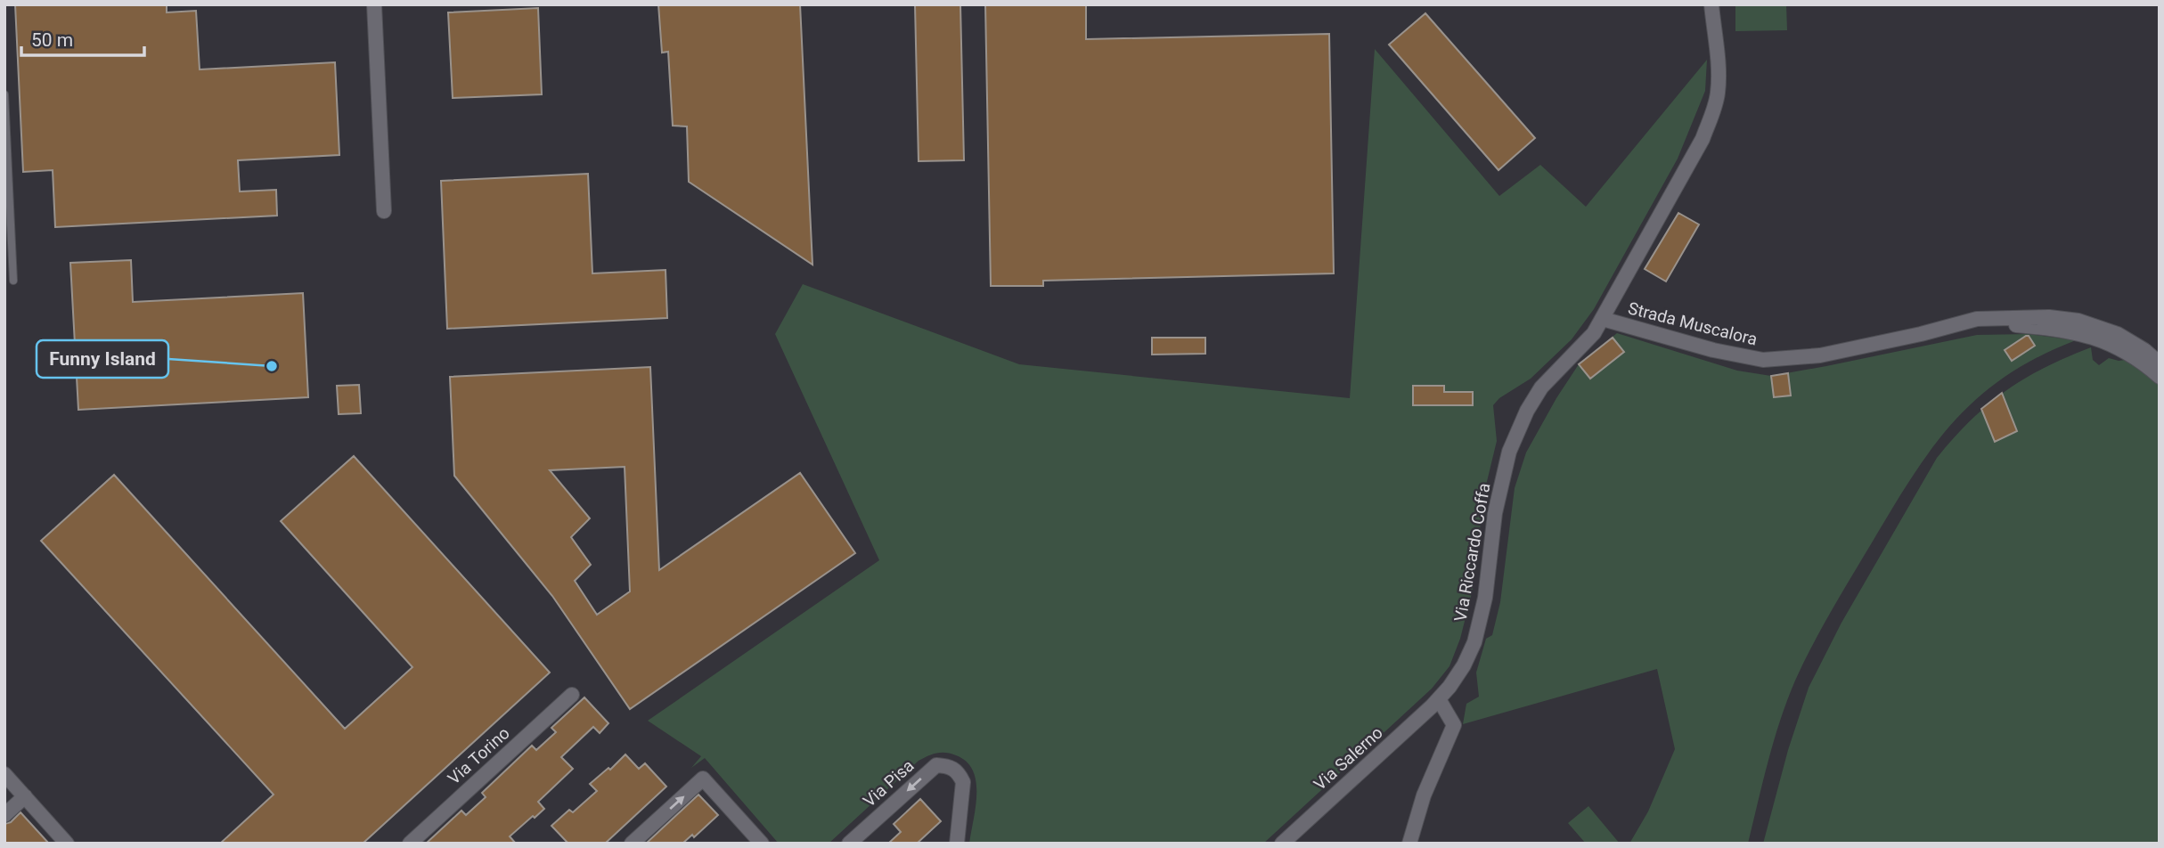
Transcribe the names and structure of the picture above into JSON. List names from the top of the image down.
{
  "streets": {
    "street": [
      "Strada Muscalora",
      "Via Riccardo Coffa",
      "Via Torino",
      "Via Salerno",
      "Via Pisa"
    ]
  },
  "crossings": [
    ["Strada Muscalora", "Via Riccardo Coffa"],
    ["Via Riccardo Coffa", "Via Salerno"]
  ],
  "places": ["Funny Island"],
  "scale_bar": "50 m"
}
